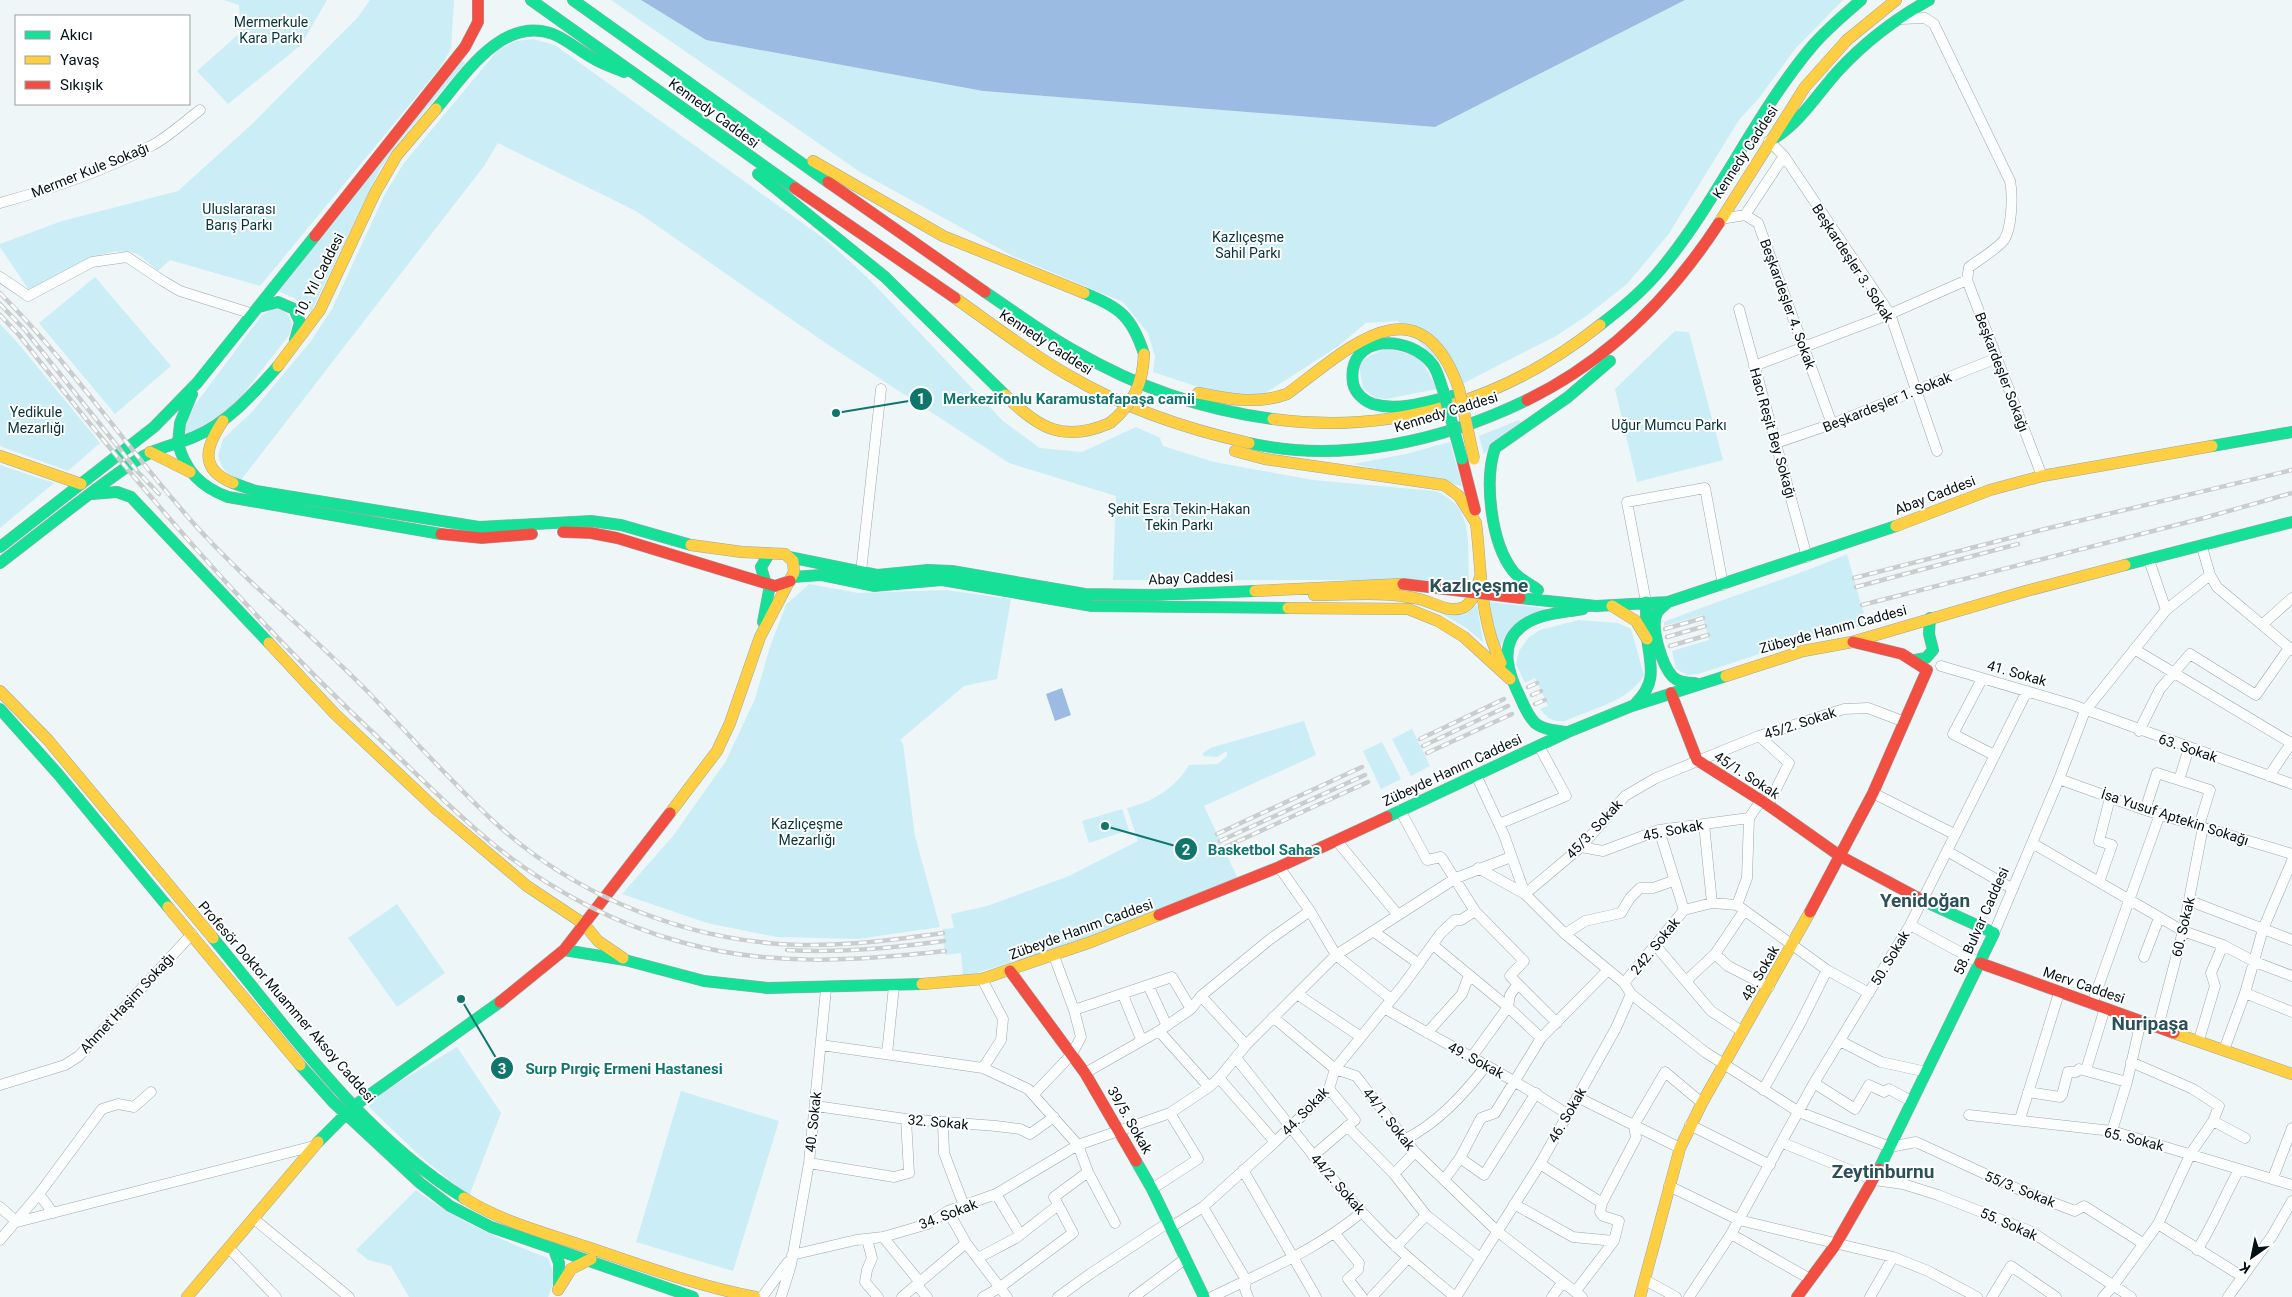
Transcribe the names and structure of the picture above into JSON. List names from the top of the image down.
{
  "streets": {
    "main road": [
      "Kennedy Caddesi",
      "10. Yıl Caddesi",
      "Abay Caddesi",
      "Zübeyde Hanım Caddesi",
      "45/1. Sokak",
      "58. Bulvar Caddesi",
      "48. Sokak",
      "Merv Caddesi",
      "Profesör Doktor Muammer Aksoy Caddesi",
      "39/5. Sokak"
    ],
    "street": [
      "Mermer Kule Sokağı",
      "Beşkardeşler 3. Sokak",
      "Beşkardeşler 4. Sokak",
      "Beşkardeşler Sokağı",
      "Beşkardeşler 1. Sokak",
      "Hacı Reşit Bey Sokağı",
      "41. Sokak",
      "45/2. Sokak",
      "63. Sokak",
      "İsa Yusuf Aptekin Sokağı",
      "45/3. Sokak",
      "45. Sokak",
      "60. Sokak",
      "242. Sokak",
      "50. Sokak",
      "Ahmet Haşim Sokağı",
      "49. Sokak",
      "44. Sokak",
      "46. Sokak",
      "44/1. Sokak",
      "40. Sokak",
      "32. Sokak",
      "65. Sokak",
      "44/2. Sokak",
      "55/3. Sokak",
      "34. Sokak",
      "55. Sokak"
    ]
  },
  "crossings": [
    ["Kennedy Caddesi", "Beşkardeşler 3. Sokak"],
    ["Kennedy Caddesi", "10. Yıl Caddesi"],
    ["Beşkardeşler 3. Sokak", "Beşkardeşler 1. Sokak"],
    ["Beşkardeşler 4. Sokak", "Beşkardeşler 1. Sokak"],
    ["Beşkardeşler Sokağı", "Beşkardeşler 1. Sokak"],
    ["Beşkardeşler Sokağı", "Abay Caddesi"],
    ["Beşkardeşler 1. Sokak", "Hacı Reşit Bey Sokağı"],
    ["Hacı Reşit Bey Sokağı", "Abay Caddesi"],
    ["Abay Caddesi", "Zübeyde Hanım Caddesi"],
    ["Zübeyde Hanım Caddesi", "45/1. Sokak"],
    ["Zübeyde Hanım Caddesi", "39/5. Sokak"],
    ["Zübeyde Hanım Caddesi", "40. Sokak"],
    ["41. Sokak", "63. Sokak"],
    ["41. Sokak", "58. Bulvar Caddesi"],
    ["41. Sokak", "50. Sokak"],
    ["45/2. Sokak", "45/1. Sokak"],
    ["45/2. Sokak", "45/3. Sokak"],
    ["45/2. Sokak", "48. Sokak"],
    ["63. Sokak", "58. Bulvar Caddesi"],
    ["45/1. Sokak", "45/3. Sokak"],
    ["45/1. Sokak", "58. Bulvar Caddesi"],
    ["45/1. Sokak", "50. Sokak"],
    ["45/1. Sokak", "48. Sokak"],
    ["İsa Yusuf Aptekin Sokağı", "58. Bulvar Caddesi"],
    ["İsa Yusuf Aptekin Sokağı", "60. Sokak"],
    ["45/3. Sokak", "45. Sokak"],
    ["58. Bulvar Caddesi", "Merv Caddesi"],
    ["58. Bulvar Caddesi", "55/3. Sokak"],
    ["58. Bulvar Caddesi", "55. Sokak"],
    ["60. Sokak", "Merv Caddesi"],
    ["242. Sokak", "50. Sokak"],
    ["242. Sokak", "48. Sokak"],
    ["50. Sokak", "55. Sokak"],
    ["Profesör Doktor Muammer Aksoy Caddesi", "Ahmet Haşim Sokağı"],
    ["49. Sokak", "44. Sokak"],
    ["49. Sokak", "46. Sokak"],
    ["44. Sokak", "44/1. Sokak"],
    ["44. Sokak", "39/5. Sokak"],
    ["44. Sokak", "44/2. Sokak"],
    ["46. Sokak", "44/1. Sokak"],
    ["46. Sokak", "44/2. Sokak"],
    ["44/1. Sokak", "34. Sokak"],
    ["39/5. Sokak", "34. Sokak"],
    ["40. Sokak", "32. Sokak"],
    ["40. Sokak", "34. Sokak"],
    ["44/2. Sokak", "34. Sokak"]
  ],
  "districts": [
    "Kazlıçeşme",
    "Yenidoğan",
    "Nuripaşa",
    "Zeytinburnu"
  ],
  "parks": [
    "Mermerkule Kara Parkı",
    "Uluslararası Barış Parkı",
    "Kazlıçeşme Sahil Parkı",
    "Yedikule Mezarlığı",
    "Uğur Mumcu Parkı",
    "Şehit Esra Tekin-Hakan Tekin Parkı",
    "Kazlıçeşme Mezarlığı"
  ],
  "places": ["Merkezifonlu Karamustafapaşa camii", "Basketbol Sahas", "Surp Pırgiç Ermeni Hastanesi"],
  "legend": ["Akıcı", "Yavaş", "Sıkışık"],
  "north": "bottom left"
}
